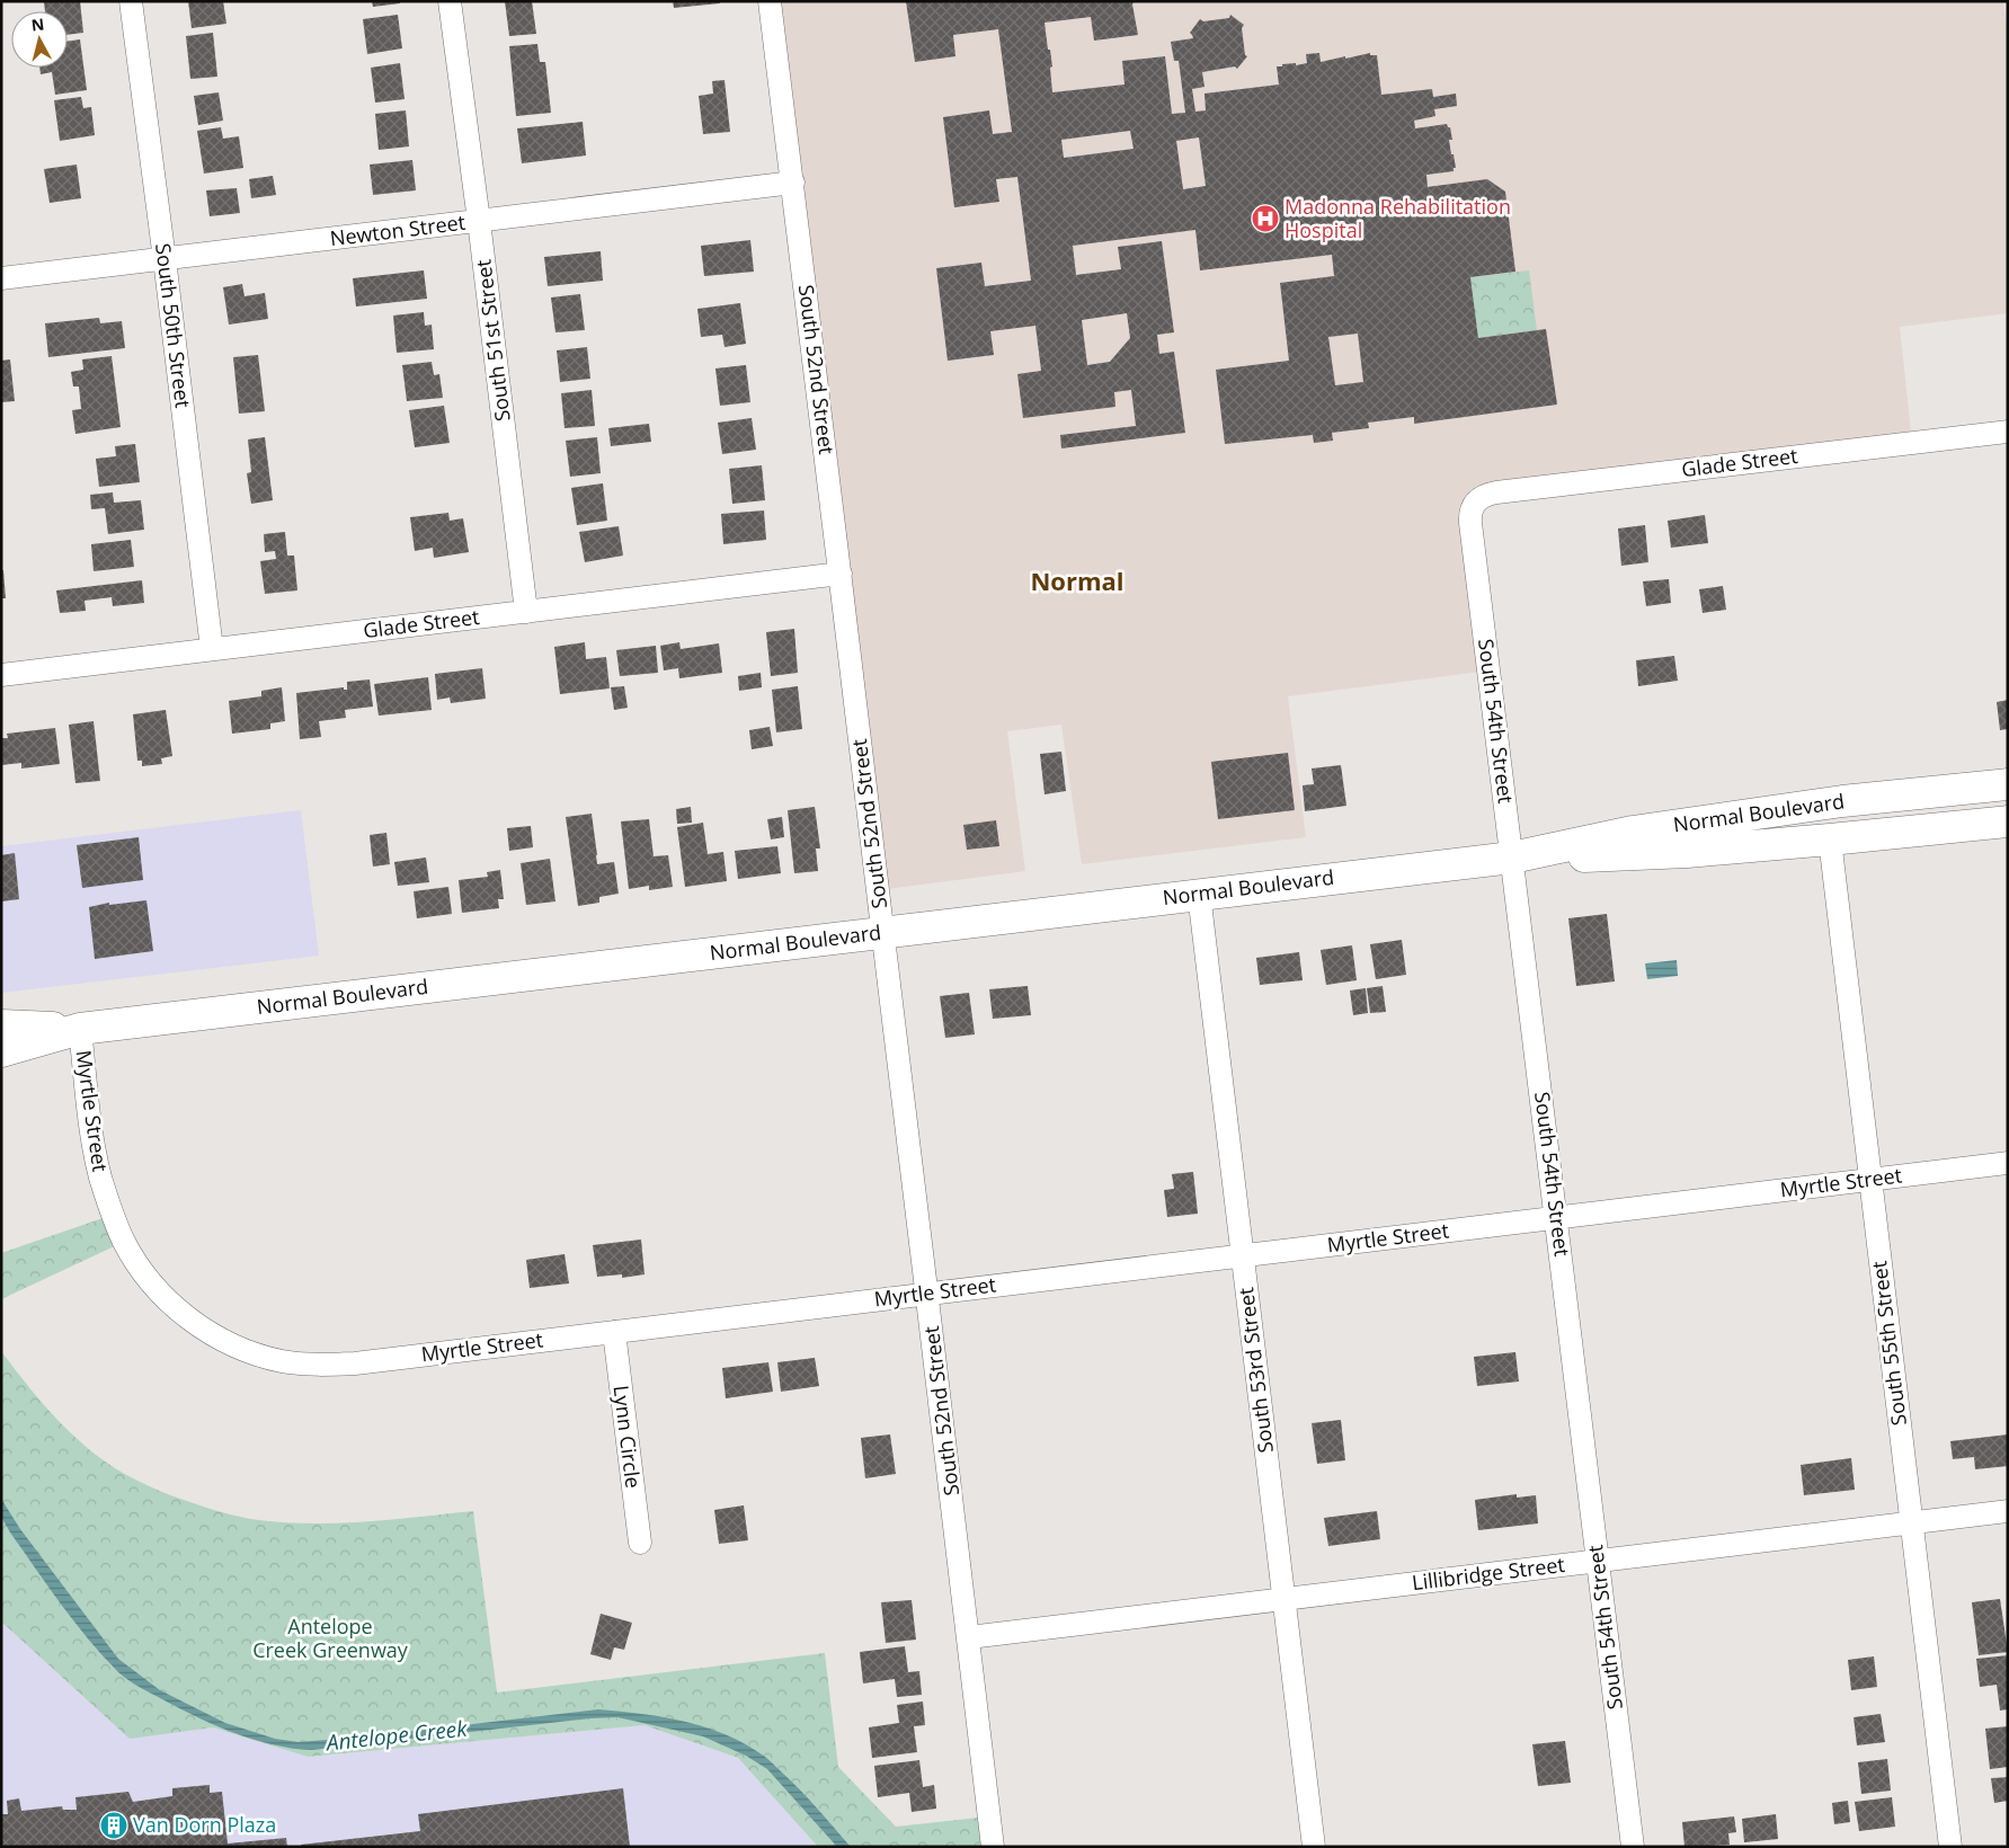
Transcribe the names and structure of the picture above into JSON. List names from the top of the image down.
{
  "streets": {
    "main road": ["Normal Boulevard"],
    "street": [
      "Newton Street",
      "South 50th Street",
      "South 51st Street",
      "South 52nd Street",
      "Glade Street",
      "South 54th Street",
      "Myrtle Street",
      "South 55th Street",
      "South 53rd Street",
      "Lynn Circle",
      "Lillibridge Street"
    ]
  },
  "crossings": [
    ["Newton Street", "South 50th Street"],
    ["Newton Street", "South 51st Street"],
    ["Newton Street", "South 52nd Street"],
    ["South 50th Street", "Glade Street"],
    ["South 51st Street", "Glade Street"],
    ["South 52nd Street", "Glade Street"],
    ["South 52nd Street", "Normal Boulevard"],
    ["South 52nd Street", "Myrtle Street"],
    ["South 52nd Street", "Lillibridge Street"],
    ["Glade Street", "South 54th Street"],
    ["South 54th Street", "Normal Boulevard"],
    ["South 54th Street", "Myrtle Street"],
    ["South 54th Street", "Lillibridge Street"],
    ["Normal Boulevard", "Myrtle Street"],
    ["Normal Boulevard", "South 55th Street"],
    ["Normal Boulevard", "South 53rd Street"],
    ["Myrtle Street", "South 55th Street"],
    ["Myrtle Street", "South 53rd Street"],
    ["Myrtle Street", "Lynn Circle"],
    ["South 55th Street", "Lillibridge Street"],
    ["South 53rd Street", "Lillibridge Street"]
  ],
  "districts": ["Normal"],
  "water": ["Antelope Creek"],
  "parks": ["Antelope Creek Greenway"],
  "places": {
    "hospital": ["Madonna Rehabilitation Hospital"],
    "building": ["Van Dorn Plaza"]
  },
  "north": "top"
}
